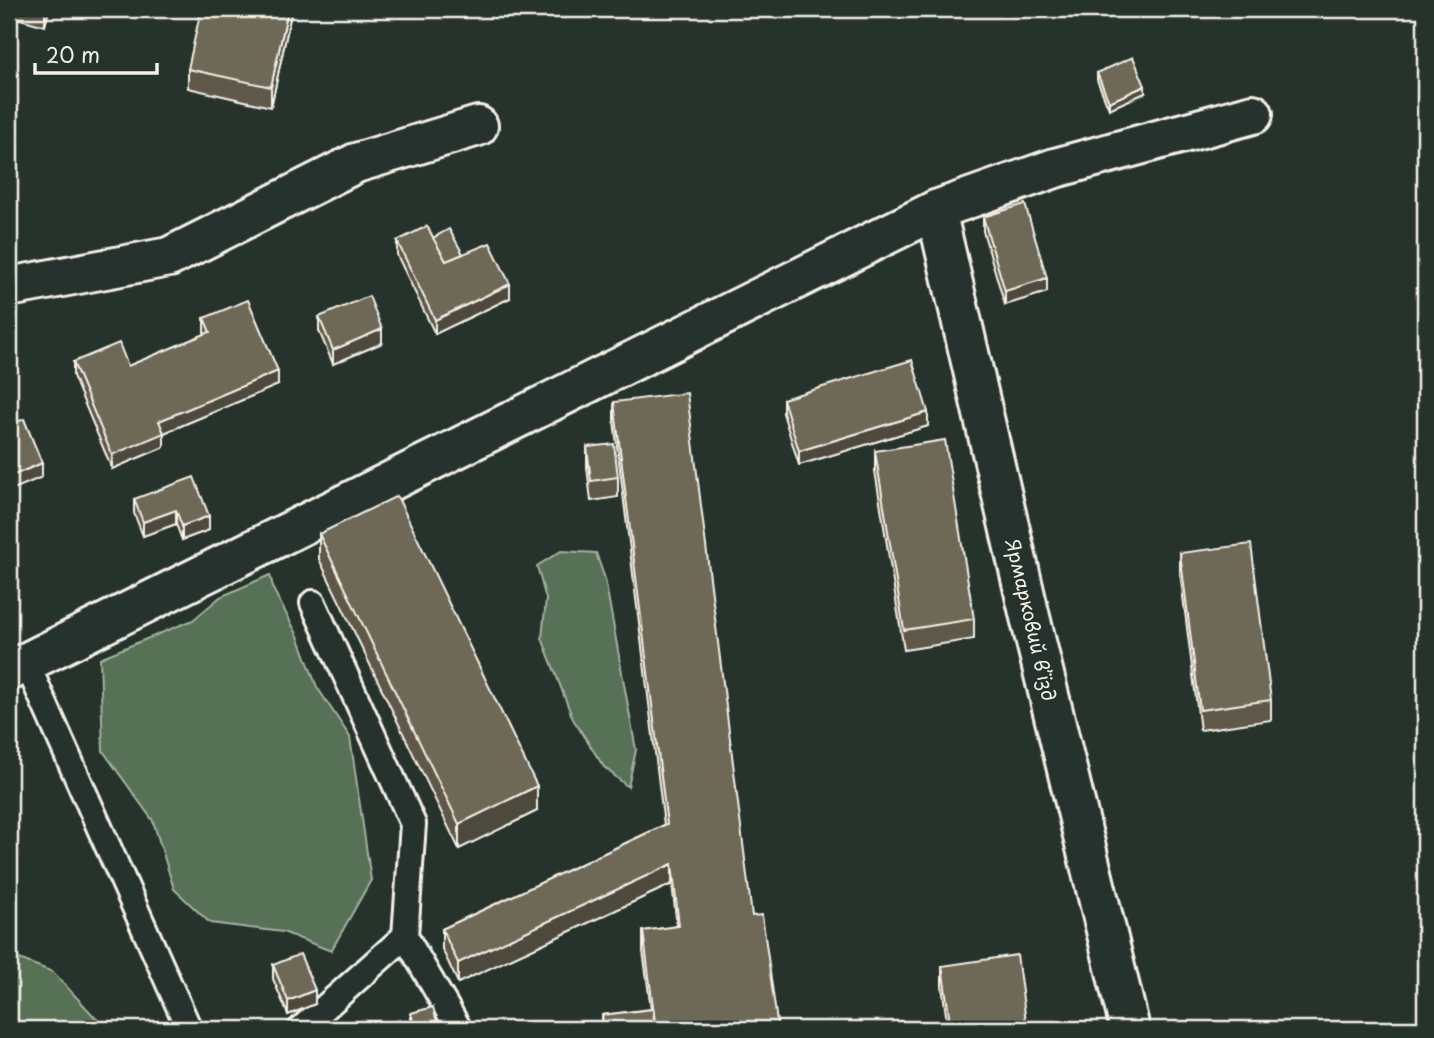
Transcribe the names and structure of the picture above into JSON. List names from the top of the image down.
{
  "streets": {
    "street": ["Ярмарковий вʼїзд"]
  },
  "scale_bar": "20 m"
}
